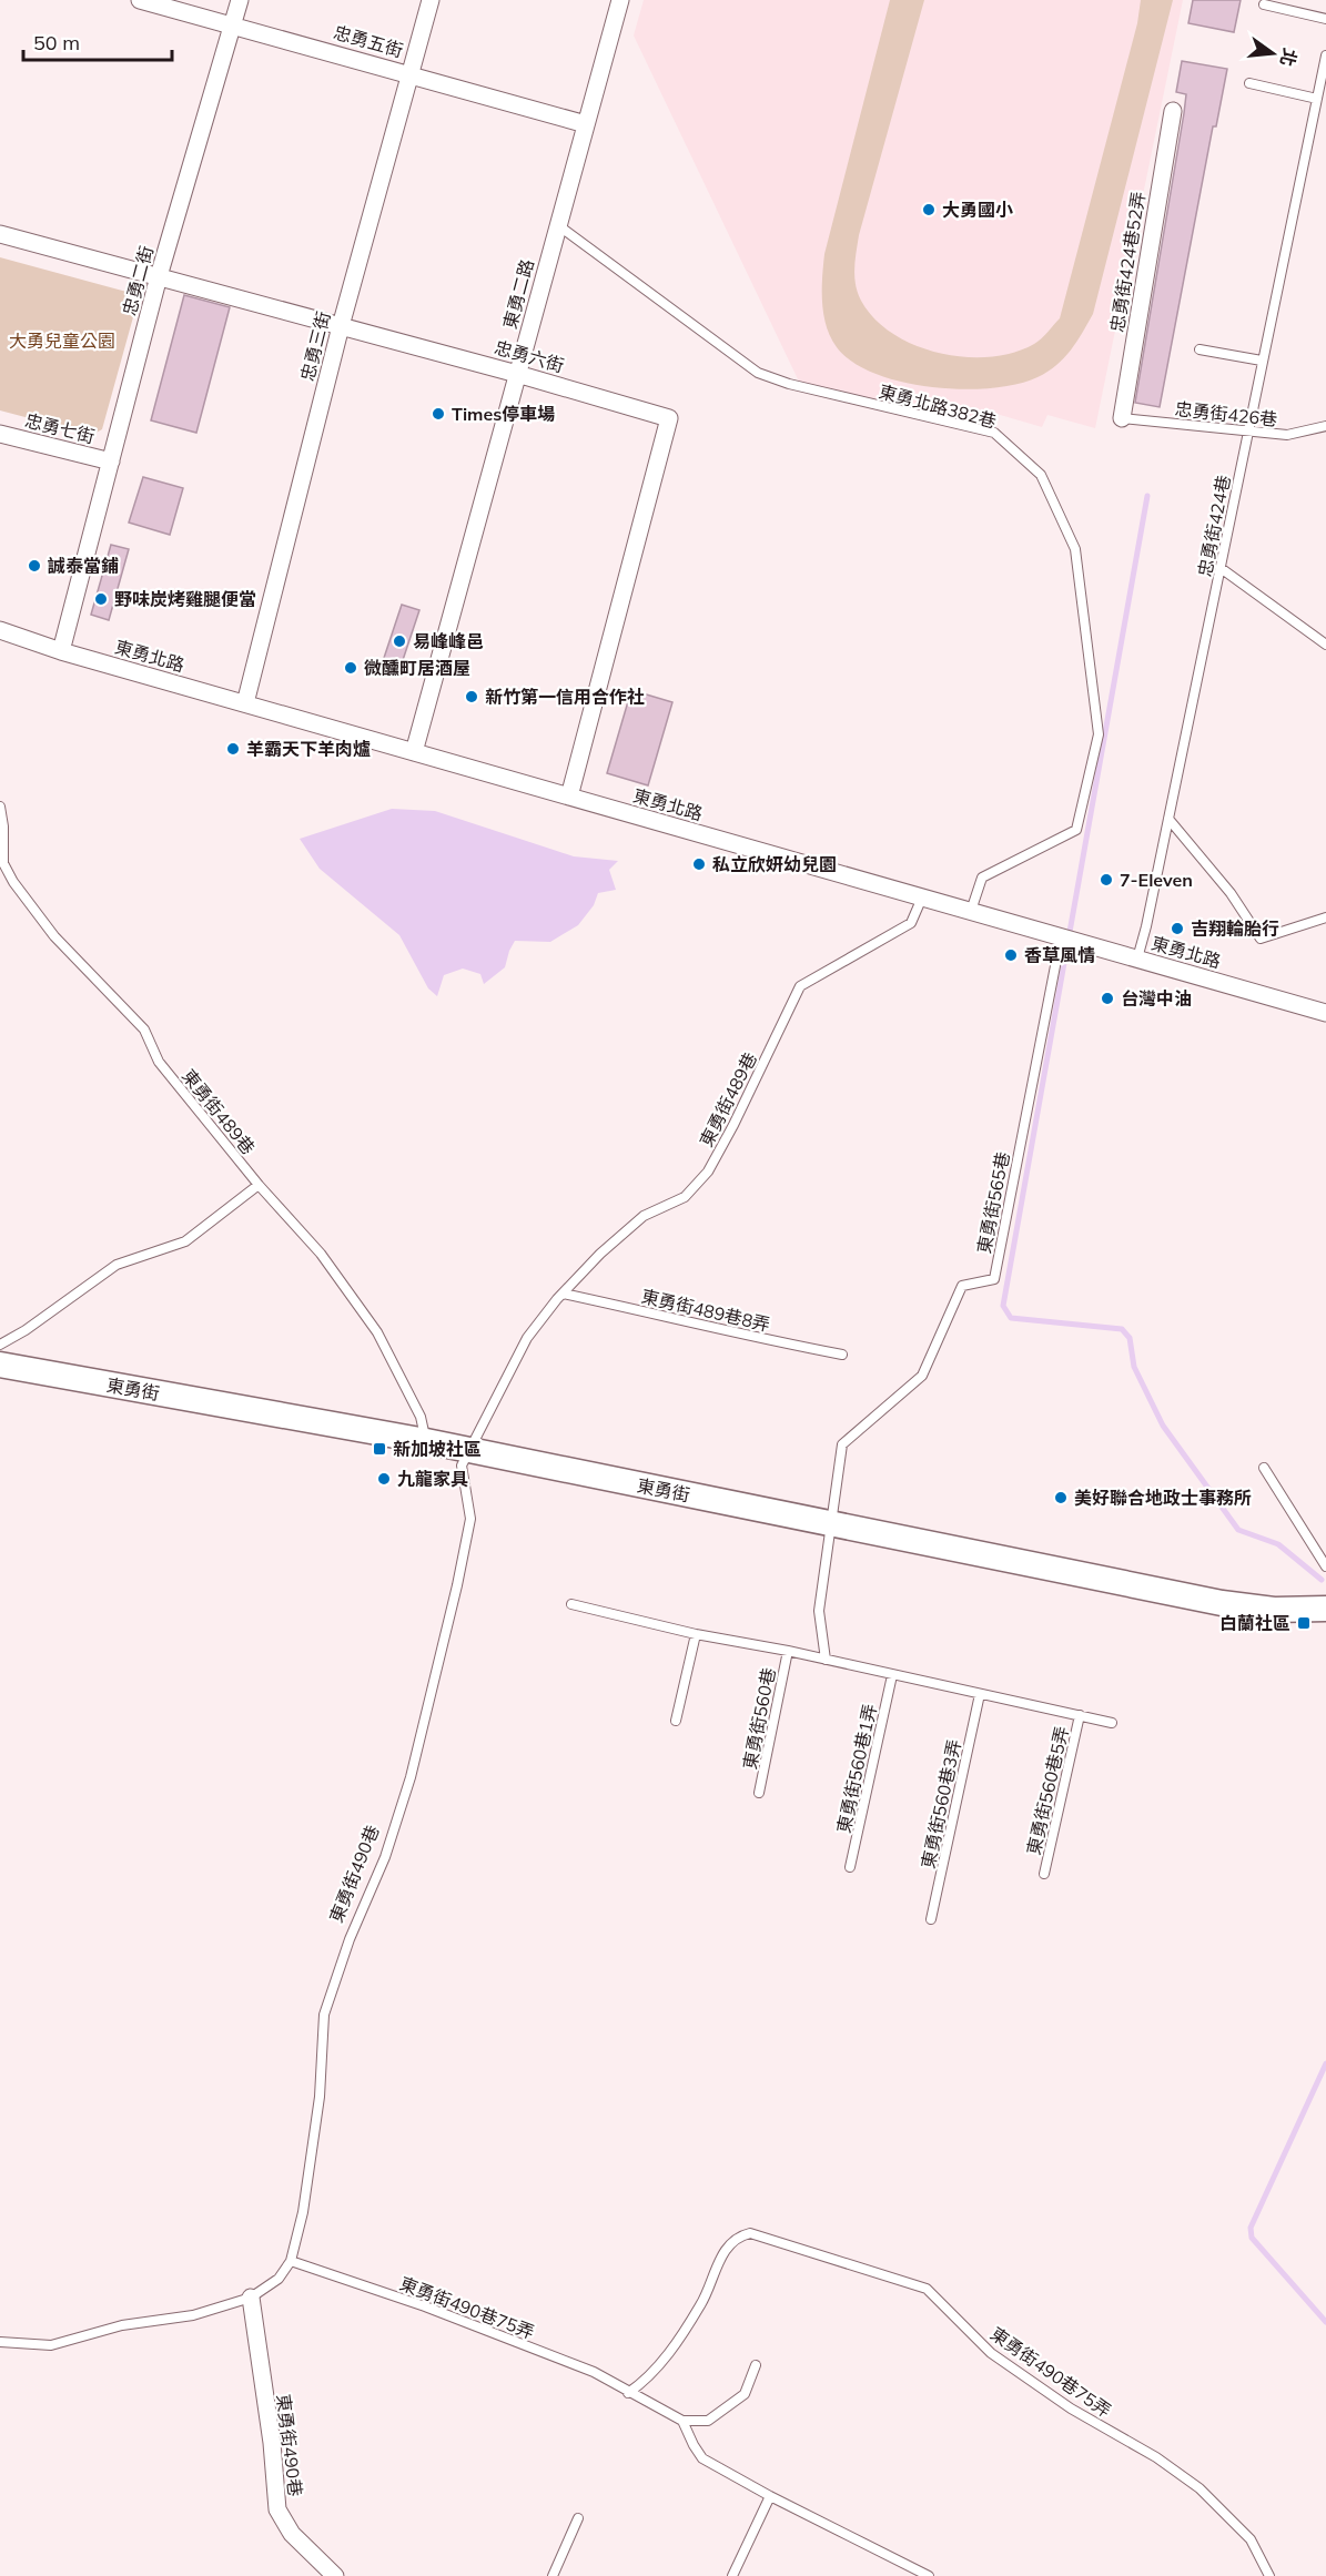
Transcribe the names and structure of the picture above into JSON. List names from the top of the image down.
{
  "streets": {
    "street": [
      "忠勇五街",
      "忠勇街424巷52弄",
      "忠勇二街",
      "東勇二路",
      "忠勇三街",
      "忠勇六街",
      "忠勇七街",
      "東勇北路",
      "東勇街",
      "東勇街490巷"
    ],
    "lane": [
      "東勇北路382巷",
      "忠勇街426巷",
      "忠勇街424巷",
      "東勇街489巷",
      "東勇街565巷",
      "東勇街489巷8弄",
      "東勇街560巷",
      "東勇街560巷1弄",
      "東勇街560巷5弄",
      "東勇街560巷3弄",
      "東勇街490巷75弄"
    ]
  },
  "crossings": [
    ["忠勇五街", "忠勇二街"],
    ["忠勇五街", "東勇二路"],
    ["忠勇五街", "忠勇三街"],
    ["忠勇街424巷52弄", "忠勇街426巷"],
    ["忠勇二街", "忠勇六街"],
    ["忠勇二街", "忠勇七街"],
    ["忠勇二街", "東勇北路"],
    ["東勇二路", "忠勇六街"],
    ["東勇二路", "東勇北路382巷"],
    ["東勇二路", "東勇北路"],
    ["忠勇三街", "忠勇六街"],
    ["忠勇三街", "東勇北路"],
    ["忠勇六街", "東勇北路"],
    ["東勇北路382巷", "東勇北路"],
    ["忠勇街426巷", "忠勇街424巷"],
    ["忠勇街424巷", "東勇北路"],
    ["東勇北路", "東勇街489巷"],
    ["東勇北路", "東勇街565巷"],
    ["東勇街489巷", "東勇街489巷8弄"],
    ["東勇街489巷", "東勇街"],
    ["東勇街489巷", "東勇街490巷"],
    ["東勇街565巷", "東勇街"],
    ["東勇街", "東勇街490巷"],
    ["東勇街490巷", "東勇街490巷75弄"]
  ],
  "parks": ["大勇兒童公園"],
  "places": {
    "other": [
      "大勇國小",
      "Times停車場",
      "誠泰當鋪",
      "野味炭烤雞腿便當",
      "易峰峰邑",
      "微醺町居酒屋",
      "新竹第一信用合作社",
      "羊霸天下羊肉爐",
      "私立欣妍幼兒園",
      "7-Eleven",
      "吉翔輪胎行",
      "香草風情",
      "台灣中油",
      "九龍家具",
      "美好聯合地政士事務所"
    ],
    "transit": ["新加坡社區", "白蘭社區"]
  },
  "scale_bar": "50 m",
  "north": "right"
}
